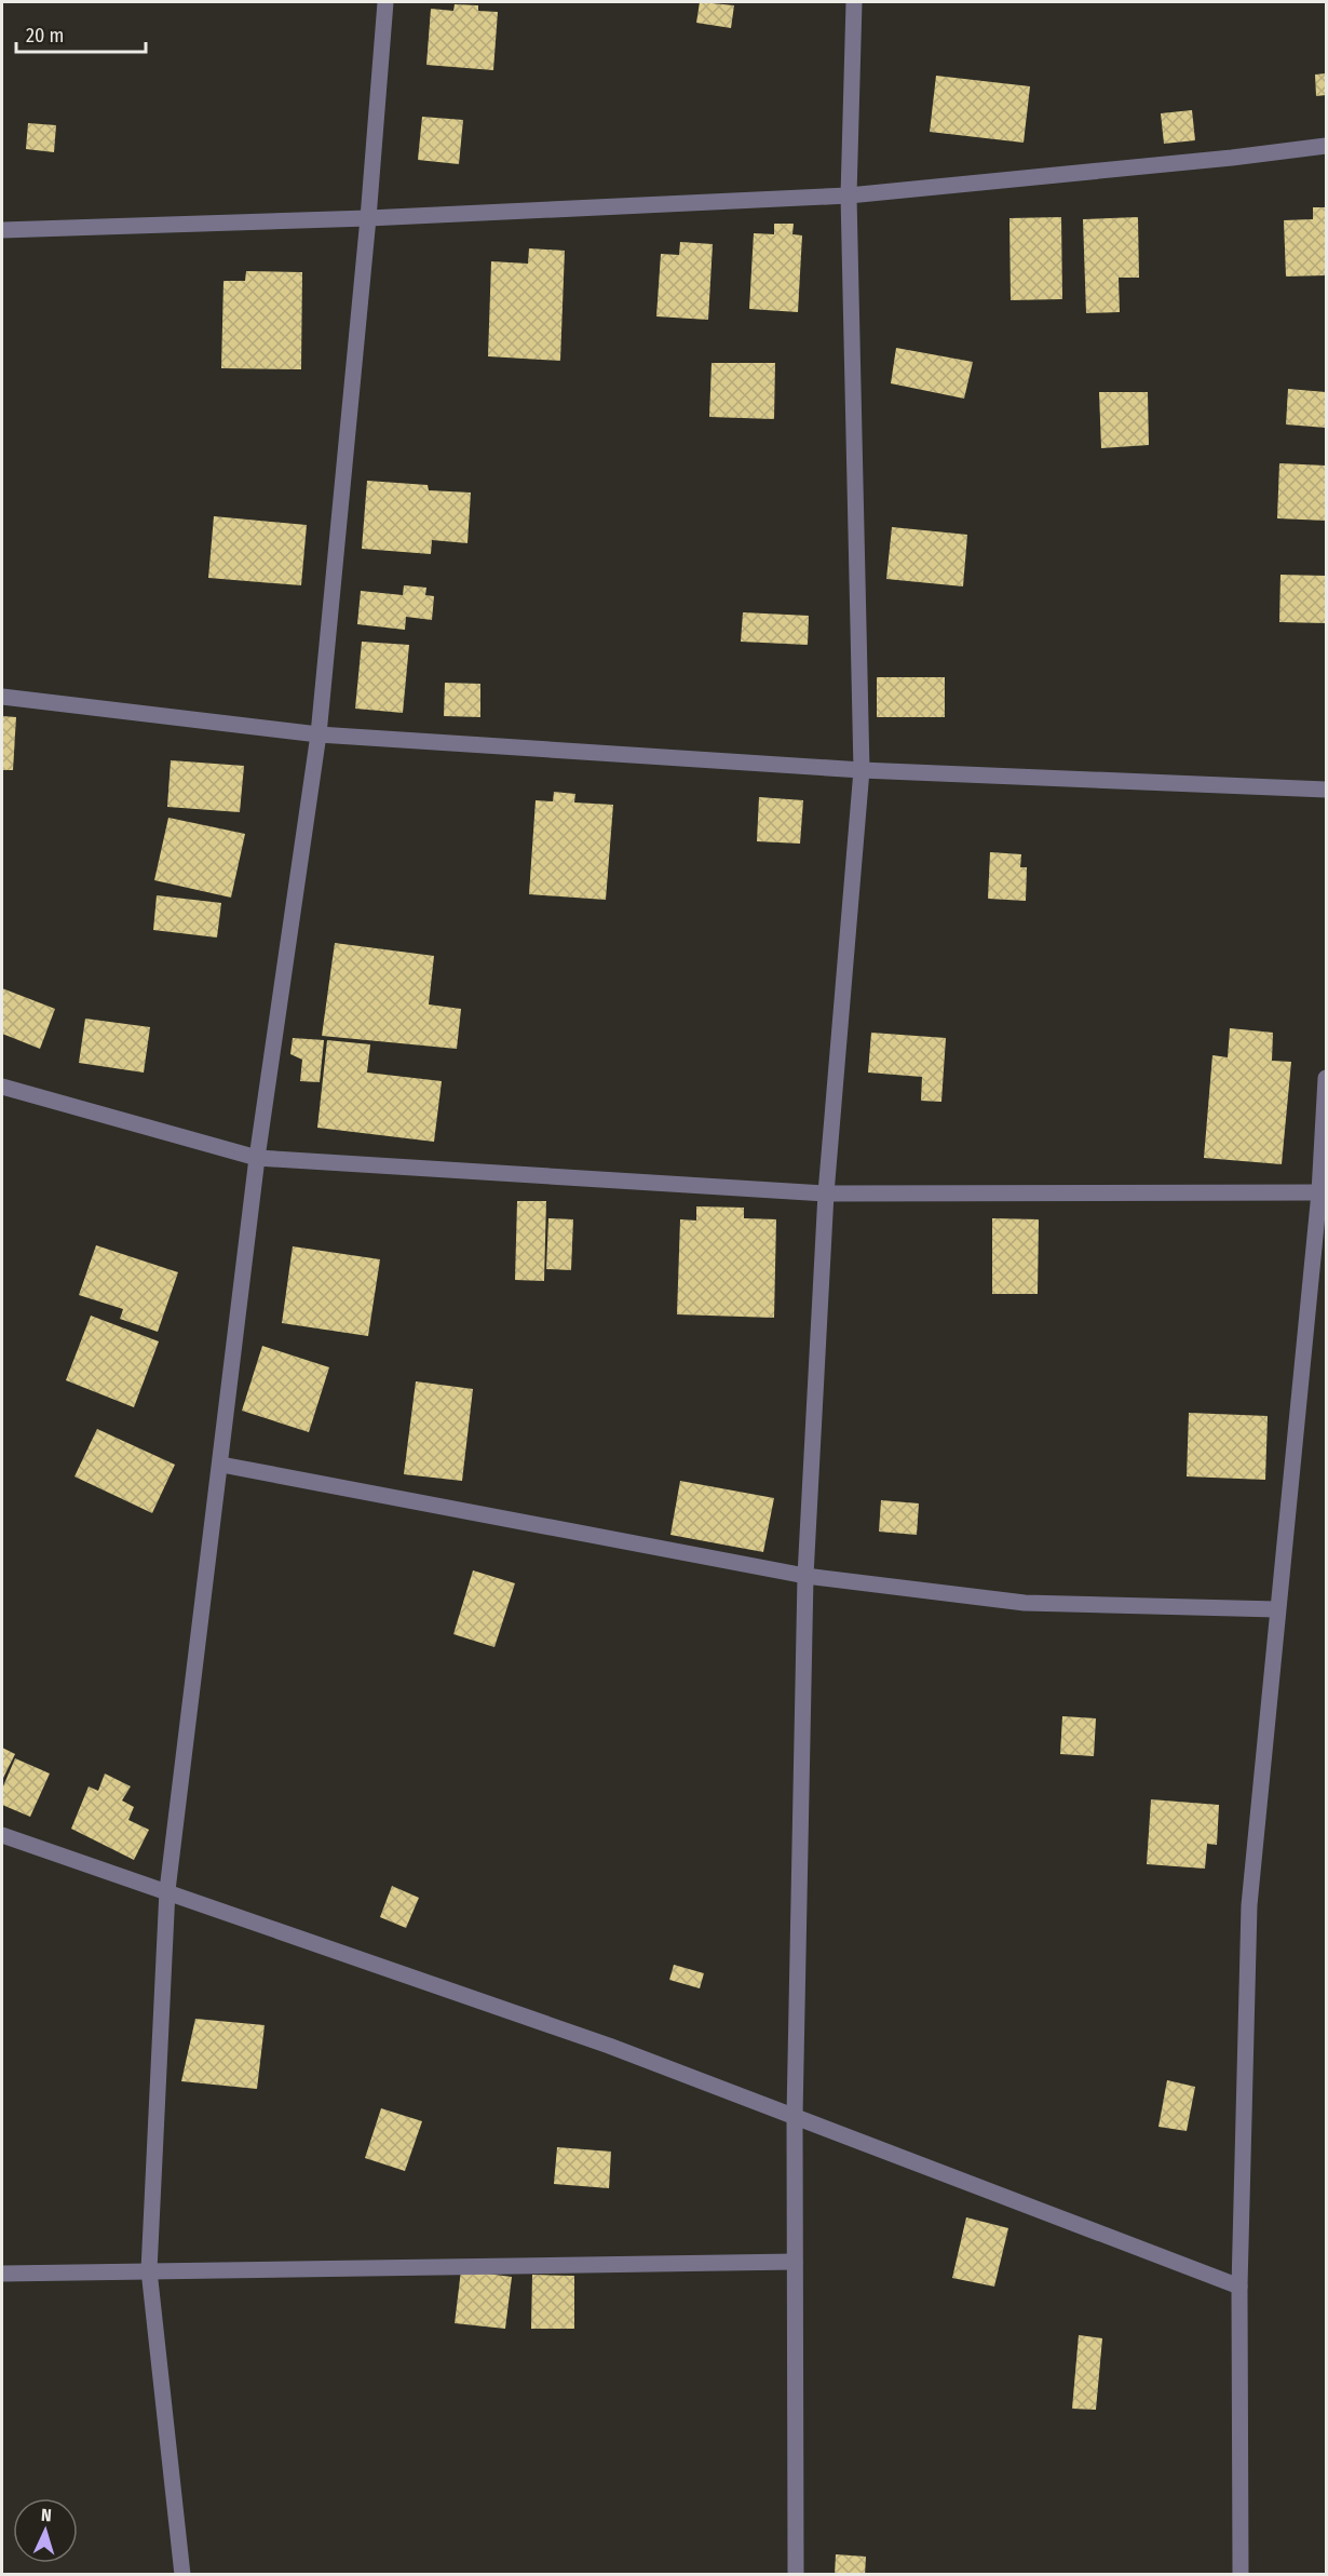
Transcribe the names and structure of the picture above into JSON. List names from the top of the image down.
{
  "scale_bar": "20 m",
  "north": "top"
}
